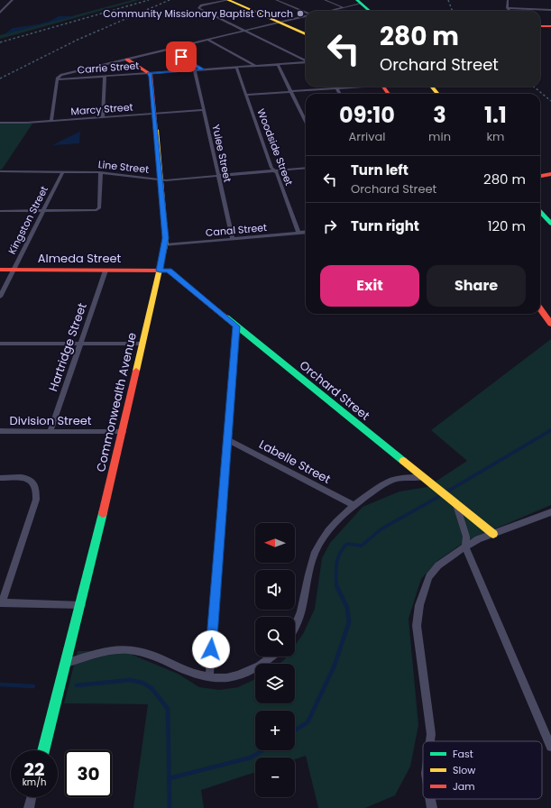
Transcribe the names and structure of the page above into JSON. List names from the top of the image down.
{
  "streets": {
    "street": [
      "Carrie Street",
      "Marcy Street",
      "Woodside Street",
      "Yulee Street",
      "Line Street",
      "Kingston Street",
      "Canal Street",
      "Almeda Street",
      "Hartridge Street",
      "Orchard Street",
      "Commonwealth Avenue",
      "Division Street",
      "Labelle Street"
    ]
  },
  "crossings": [
    ["Carrie Street", "Woodside Street"],
    ["Carrie Street", "Yulee Street"],
    ["Carrie Street", "Commonwealth Avenue"],
    ["Marcy Street", "Yulee Street"],
    ["Marcy Street", "Commonwealth Avenue"],
    ["Woodside Street", "Line Street"],
    ["Woodside Street", "Canal Street"],
    ["Yulee Street", "Line Street"],
    ["Yulee Street", "Canal Street"],
    ["Line Street", "Kingston Street"],
    ["Line Street", "Commonwealth Avenue"],
    ["Kingston Street", "Almeda Street"],
    ["Canal Street", "Commonwealth Avenue"],
    ["Almeda Street", "Hartridge Street"],
    ["Almeda Street", "Orchard Street"],
    ["Almeda Street", "Commonwealth Avenue"],
    ["Hartridge Street", "Division Street"],
    ["Orchard Street", "Commonwealth Avenue"],
    ["Commonwealth Avenue", "Division Street"]
  ],
  "places": ["Community Missionary Baptist Church"],
  "legend": ["Fast", "Slow", "Jam"],
  "north": "left",
  "page": {
    "turn": ["280 m", "Orchard Street"],
    "eta": [
      "09:10",
      "Arrival",
      "3",
      "min",
      "1.1",
      "km"
    ],
    "list": [
      {
        "name": "Turn left",
        "note": "Orchard Street",
        "value": "280 m"
      },
      {
        "name": "Turn right",
        "value": "120 m"
      }
    ],
    "buttons": ["Exit", "Share"],
    "map_buttons": ["+", "−"],
    "speed": "22 km/h",
    "limit": "30"
  }
}
